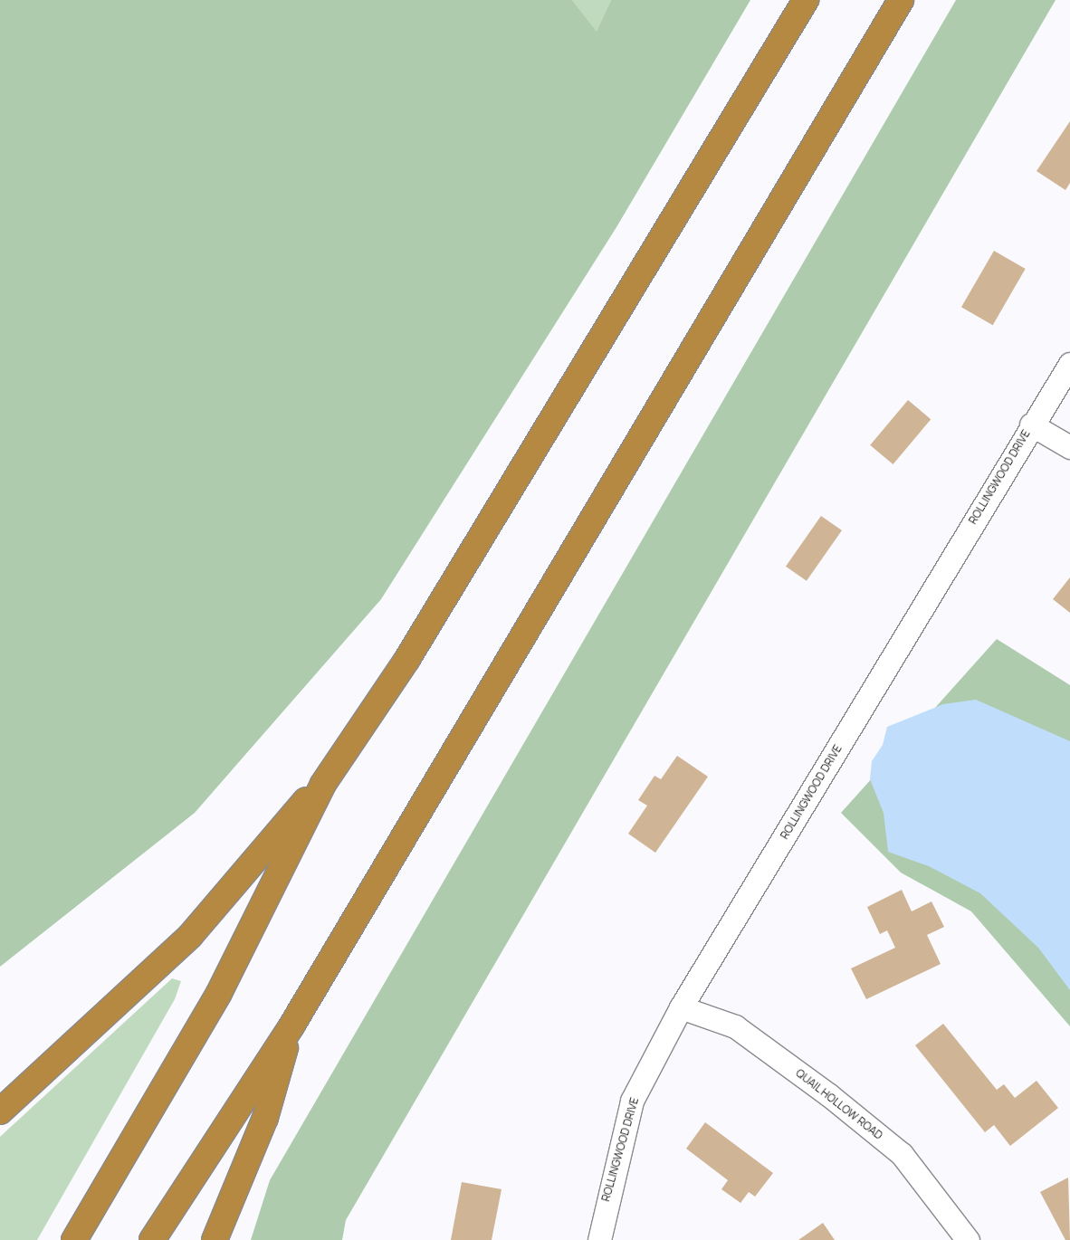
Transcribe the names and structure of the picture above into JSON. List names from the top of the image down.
{
  "streets": {
    "street": ["ROLLINGWOOD DRIVE", "QUAIL HOLLOW ROAD"]
  },
  "crossings": [
    ["ROLLINGWOOD DRIVE", "QUAIL HOLLOW ROAD"]
  ]
}
